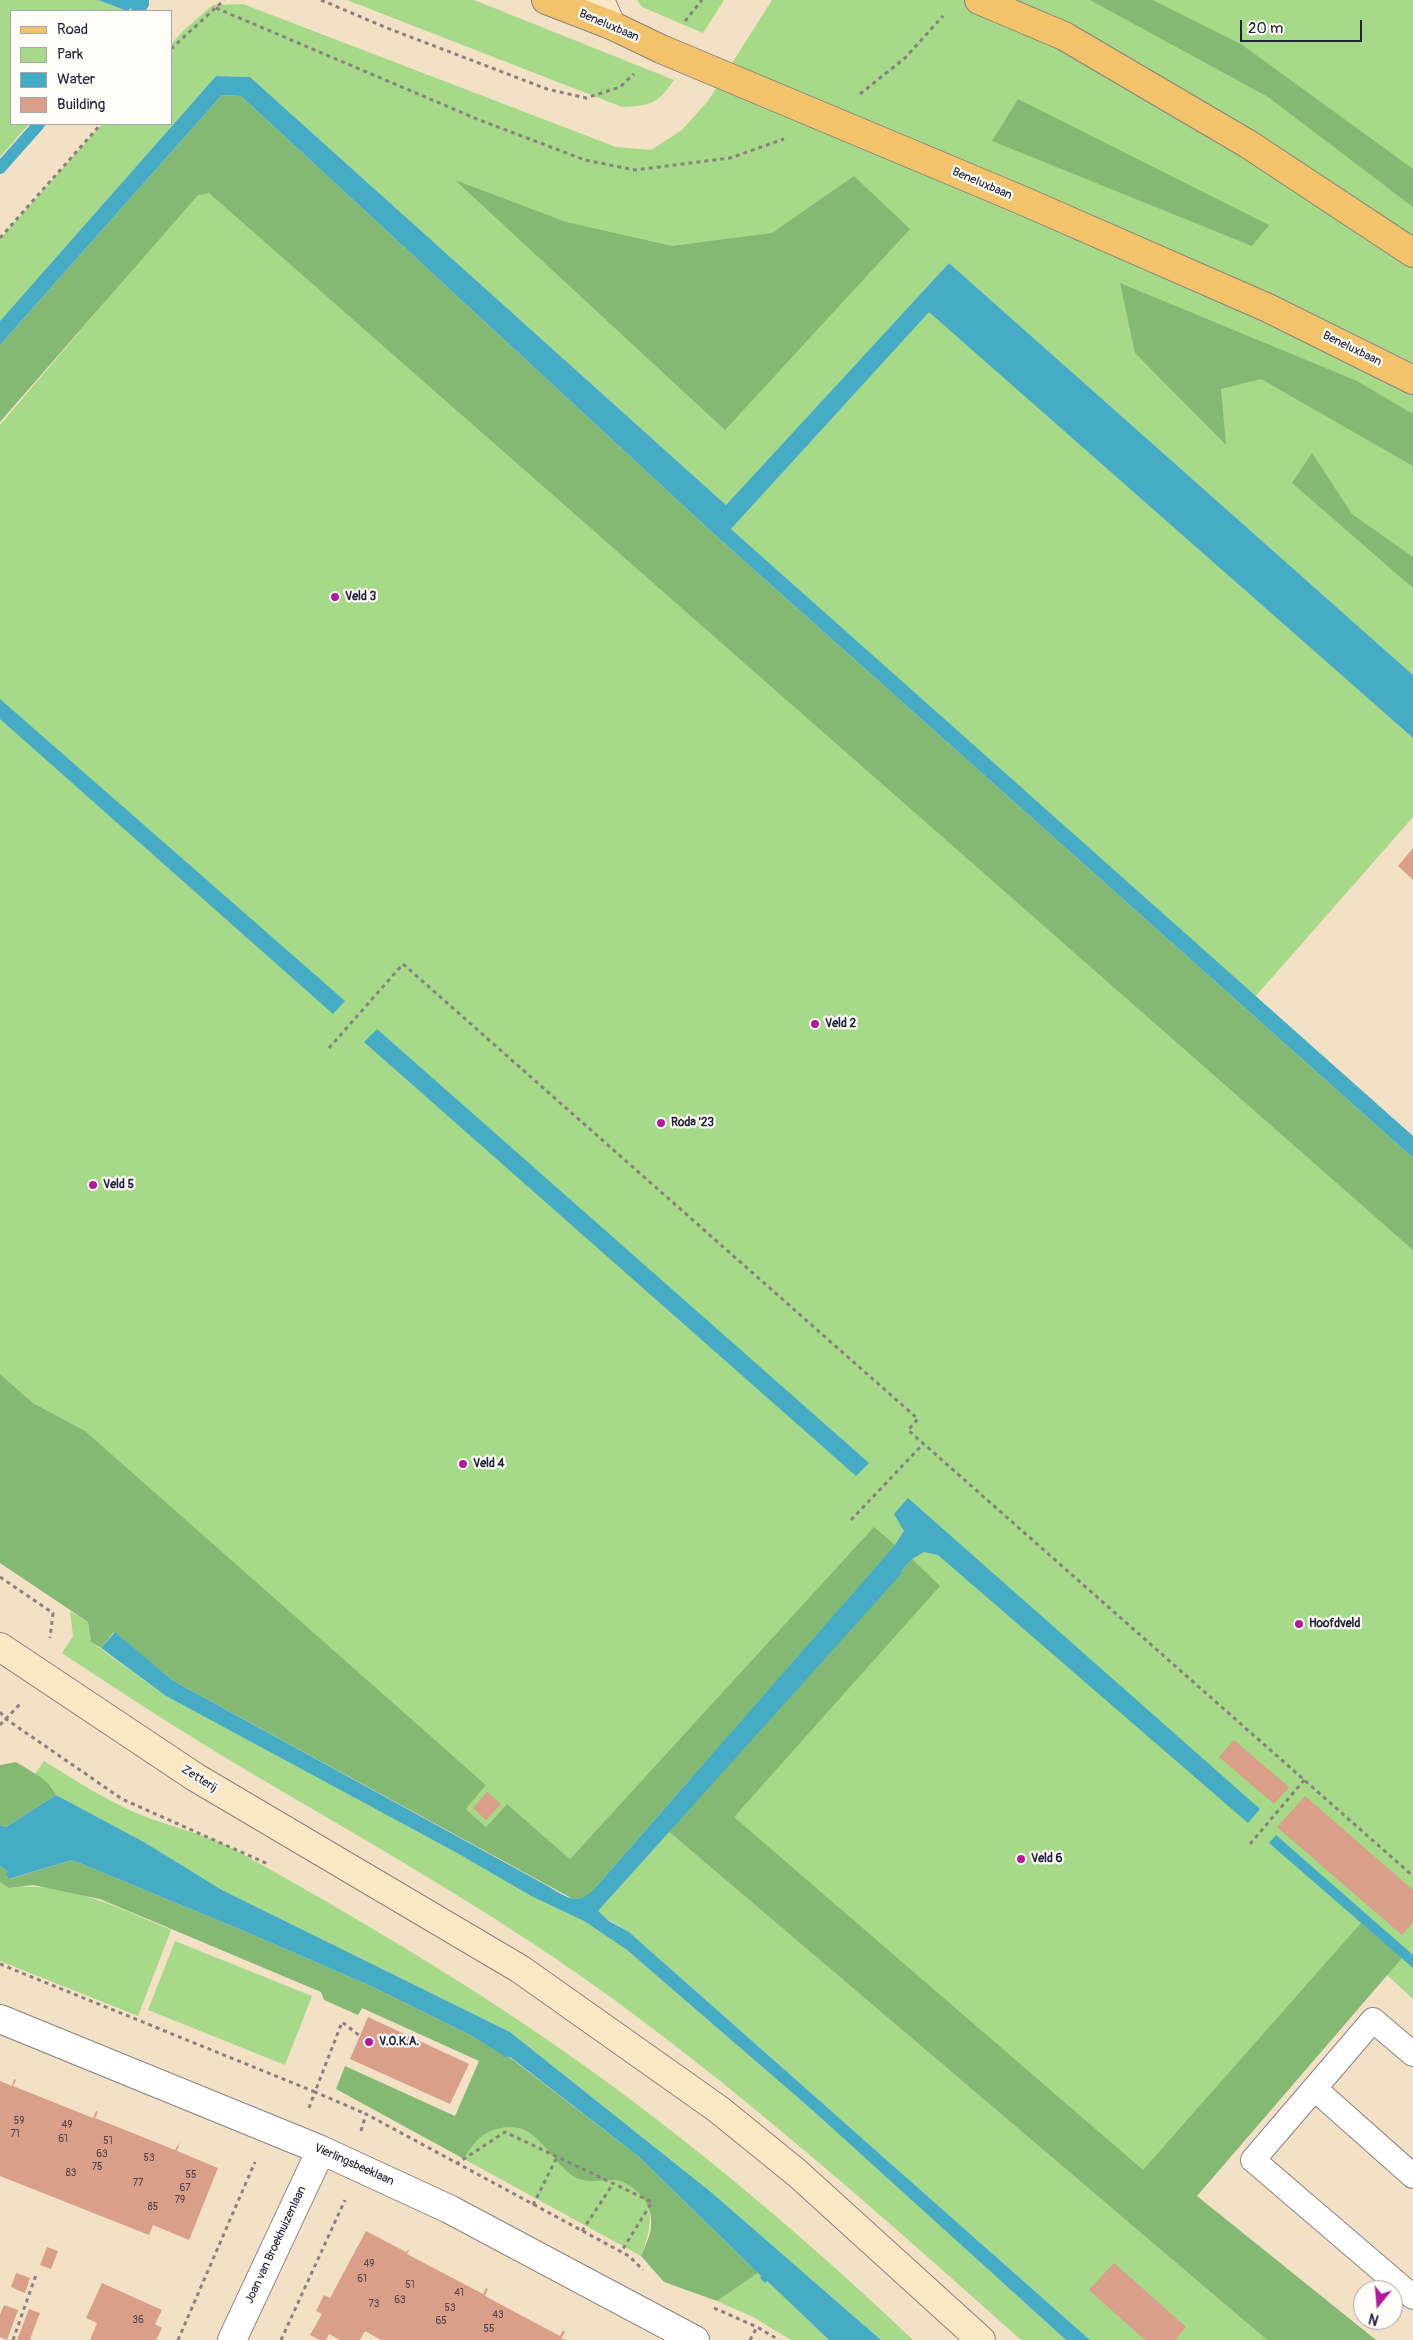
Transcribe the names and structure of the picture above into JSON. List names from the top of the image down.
{
  "streets": {
    "main road": ["Beneluxbaan"],
    "street": ["Zetterij", "Vierlingsbeeklaan", "Joan van Broekhuizenlaan"]
  },
  "crossings": [
    ["Vierlingsbeeklaan", "Joan van Broekhuizenlaan"]
  ],
  "places": [
    "Veld 3",
    "Veld 2",
    "Roda '23",
    "Veld 5",
    "Veld 4",
    "Hoofdveld",
    "Veld 6",
    "V.O.K.A."
  ],
  "house_numbers": [
    "59",
    "49",
    "71",
    "61",
    "51",
    "63",
    "53",
    "75",
    "83",
    "55",
    "77",
    "67",
    "79",
    "85",
    "49",
    "61",
    "51",
    "41",
    "63",
    "73",
    "53",
    "43",
    "36",
    "65",
    "55"
  ],
  "legend": [
    "Road",
    "Park",
    "Water",
    "Building"
  ],
  "scale_bar": "20 m",
  "north": "bottom"
}
